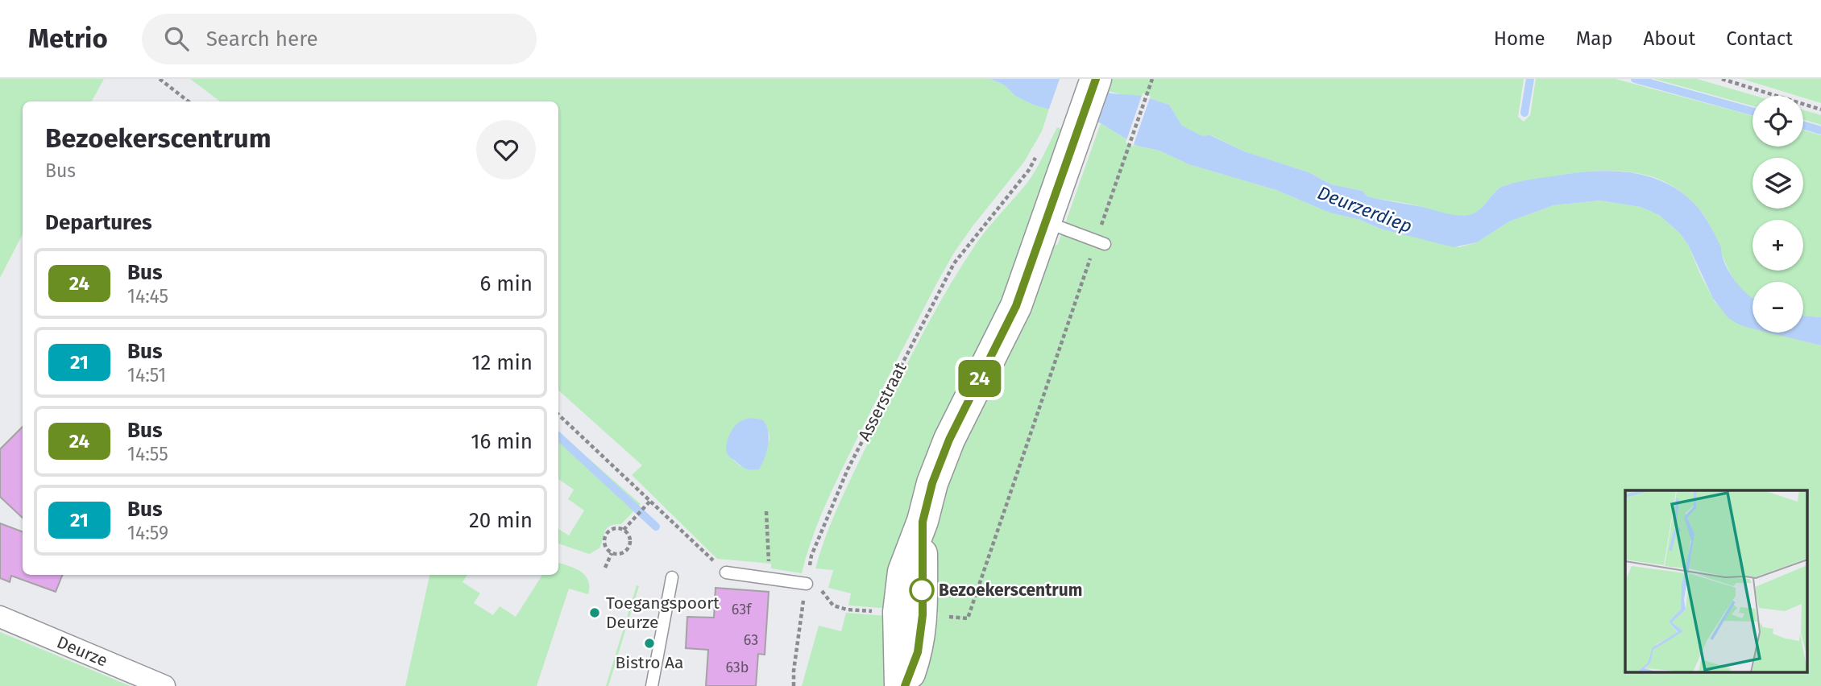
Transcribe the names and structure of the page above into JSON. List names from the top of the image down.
{
  "streets": {
    "street": ["Deurze"],
    "path": ["Asserstraat"]
  },
  "water": ["Deurzerdiep"],
  "places": ["Bezoekerscentrum", "Toegangspoort Deurze", "Bistro Aa"],
  "lines": ["bus line 24"],
  "house_numbers": ["63f", "63", "63b"],
  "page": {
    "header": "Metrio",
    "search": "Search here",
    "nav": [
      "Home",
      "Map",
      "About",
      "Contact"
    ],
    "on_map": "24",
    "map_buttons": ["+", "−"],
    "heading": [
      ["Bezoekerscentrum", "Bus"],
      "Departures"
    ],
    "list": [
      {
        "mark": "24",
        "name": "Bus",
        "note": "14:45",
        "value": "6 min"
      },
      {
        "mark": "21",
        "name": "Bus",
        "note": "14:51",
        "value": "12 min"
      },
      {
        "mark": "24",
        "name": "Bus",
        "note": "14:55",
        "value": "16 min"
      },
      {
        "mark": "21",
        "name": "Bus",
        "note": "14:59",
        "value": "20 min"
      }
    ]
  }
}
